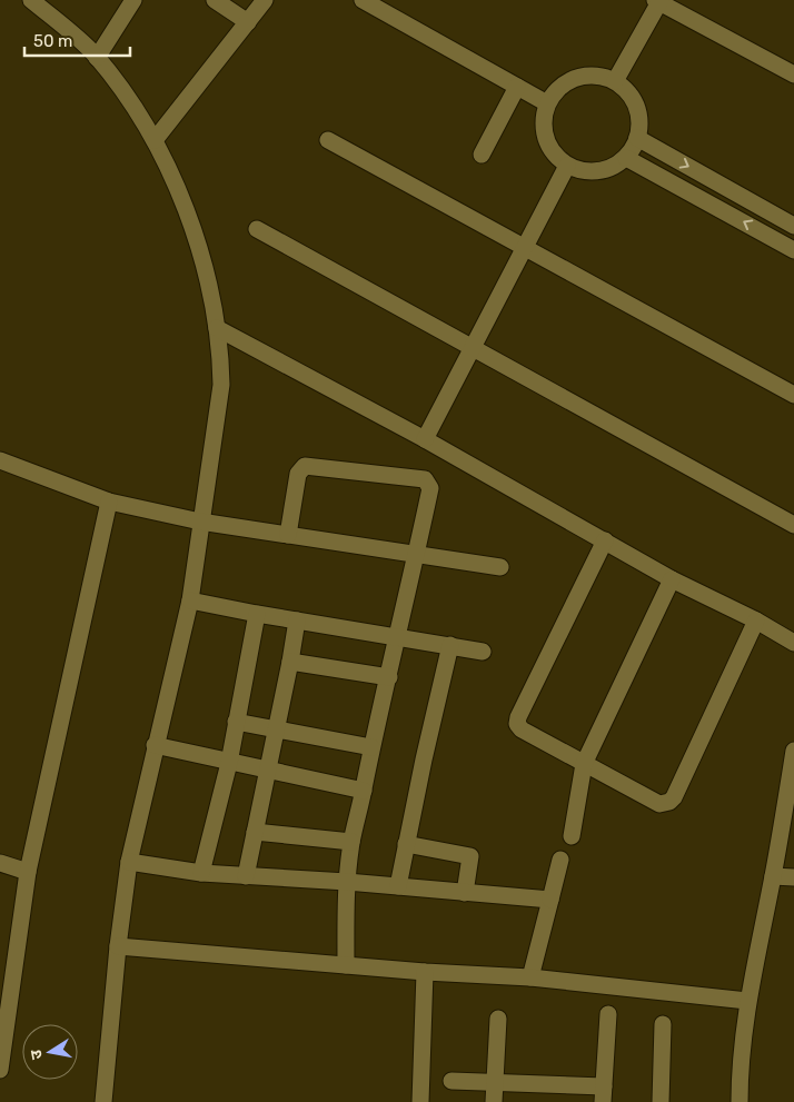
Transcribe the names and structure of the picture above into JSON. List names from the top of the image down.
{
  "scale_bar": "50 m",
  "north": "left"
}
